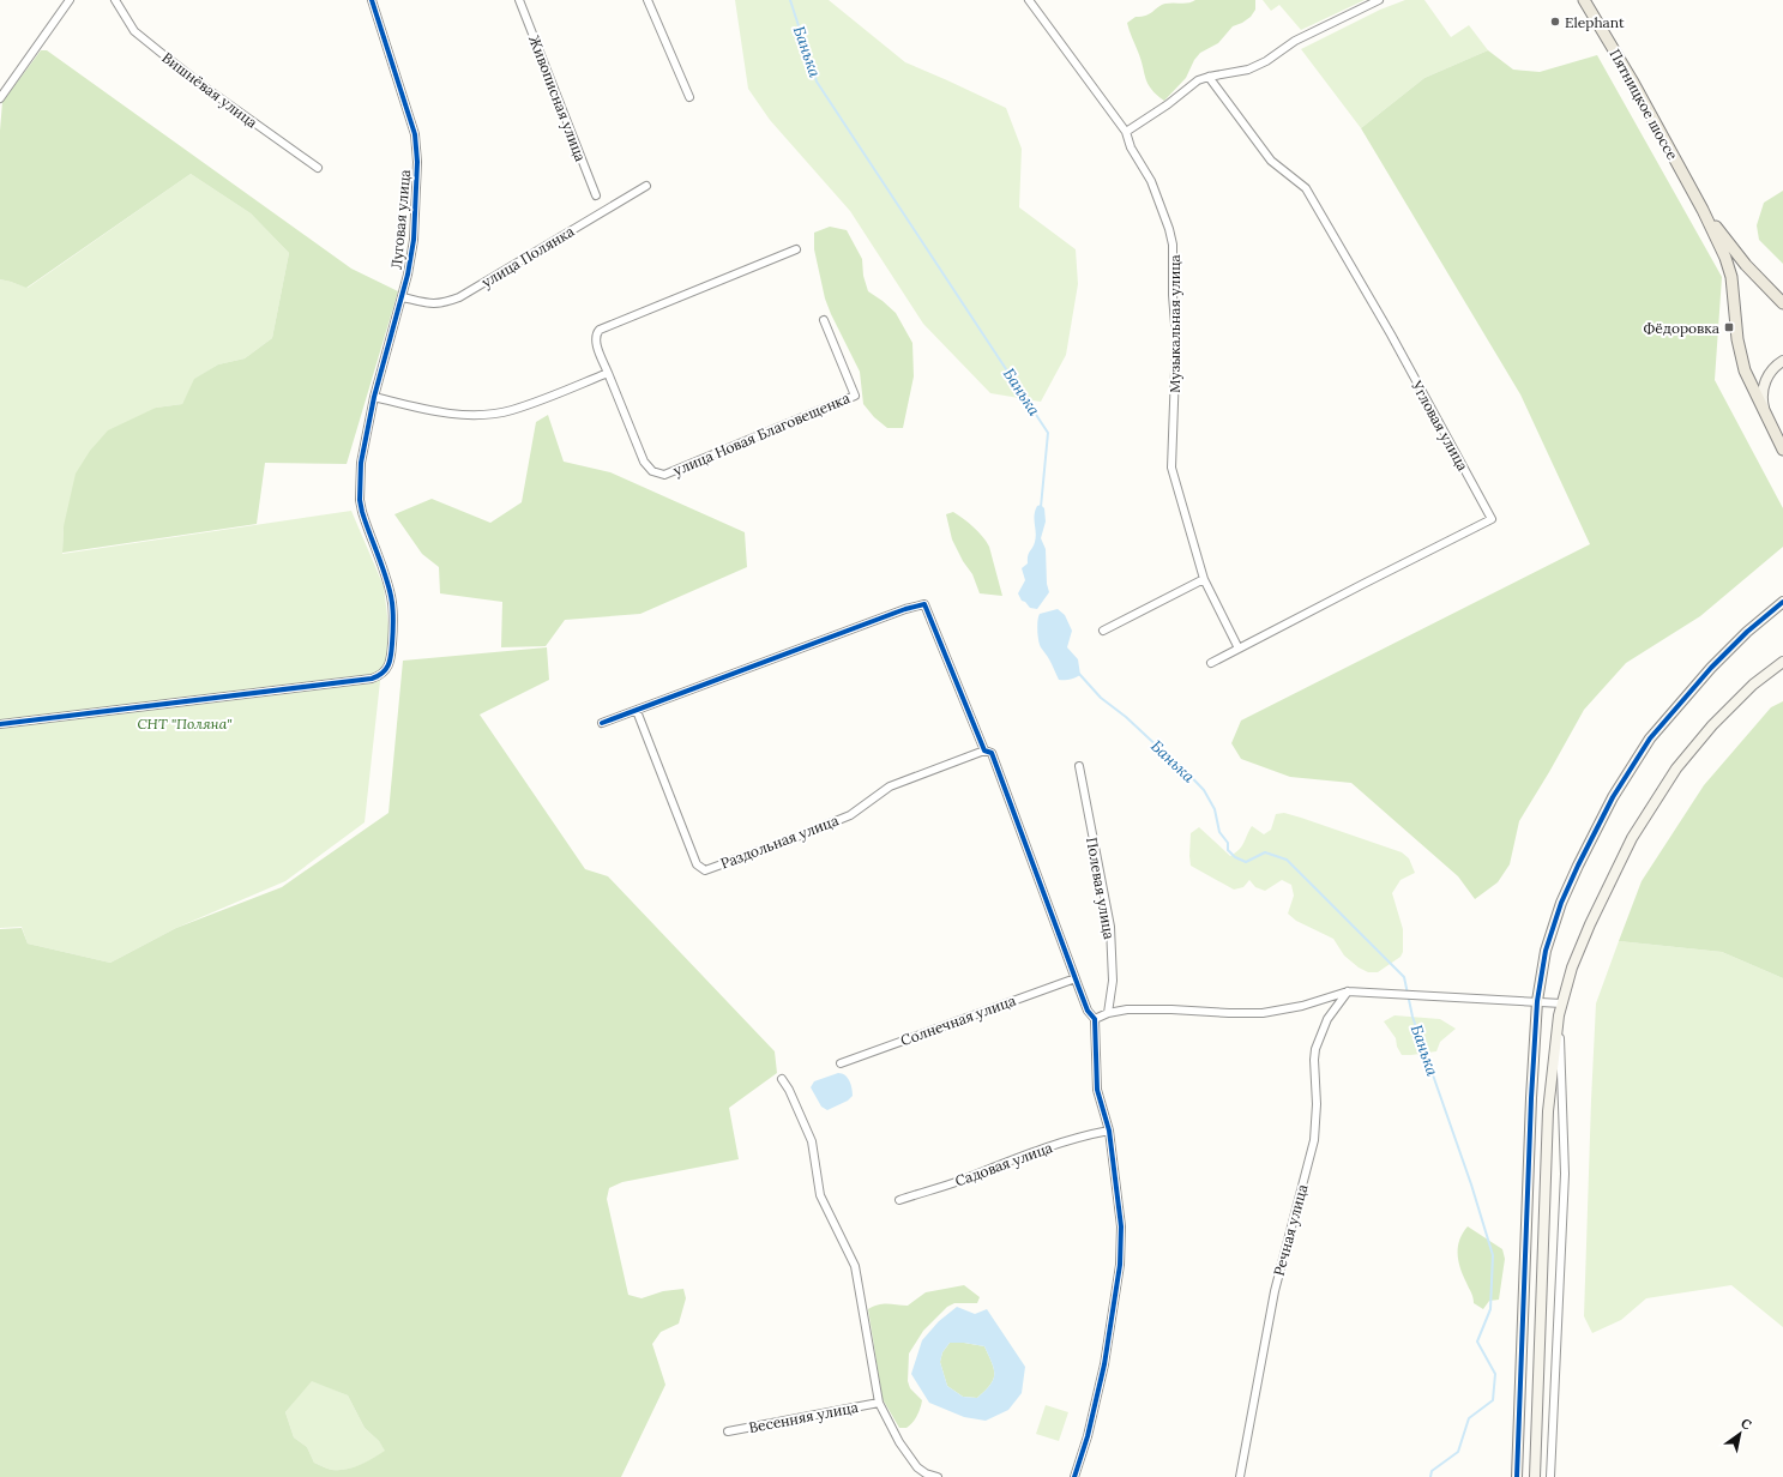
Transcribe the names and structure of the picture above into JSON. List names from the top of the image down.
{
  "streets": {
    "main road": ["Пятницкое шоссе"],
    "street": [
      "Вишнёвая улица",
      "Живописная улица",
      "Луговая улица",
      "улица Полянка",
      "Музыкальная улица",
      "Угловая улица",
      "улица Новая Благовещенка",
      "Раздольная улица",
      "Полевая улица",
      "Солнечная улица",
      "Садовая улица",
      "Речная улица",
      "Весенняя улица"
    ]
  },
  "crossings": [
    ["Луговая улица", "улица Полянка"],
    ["Музыкальная улица", "Угловая улица"]
  ],
  "water": ["Банька"],
  "parks": ["СНТ \"Поляна\""],
  "places": {
    "other": ["Elephant"],
    "transit": ["Фёдоровка"]
  },
  "north": "top right"
}
